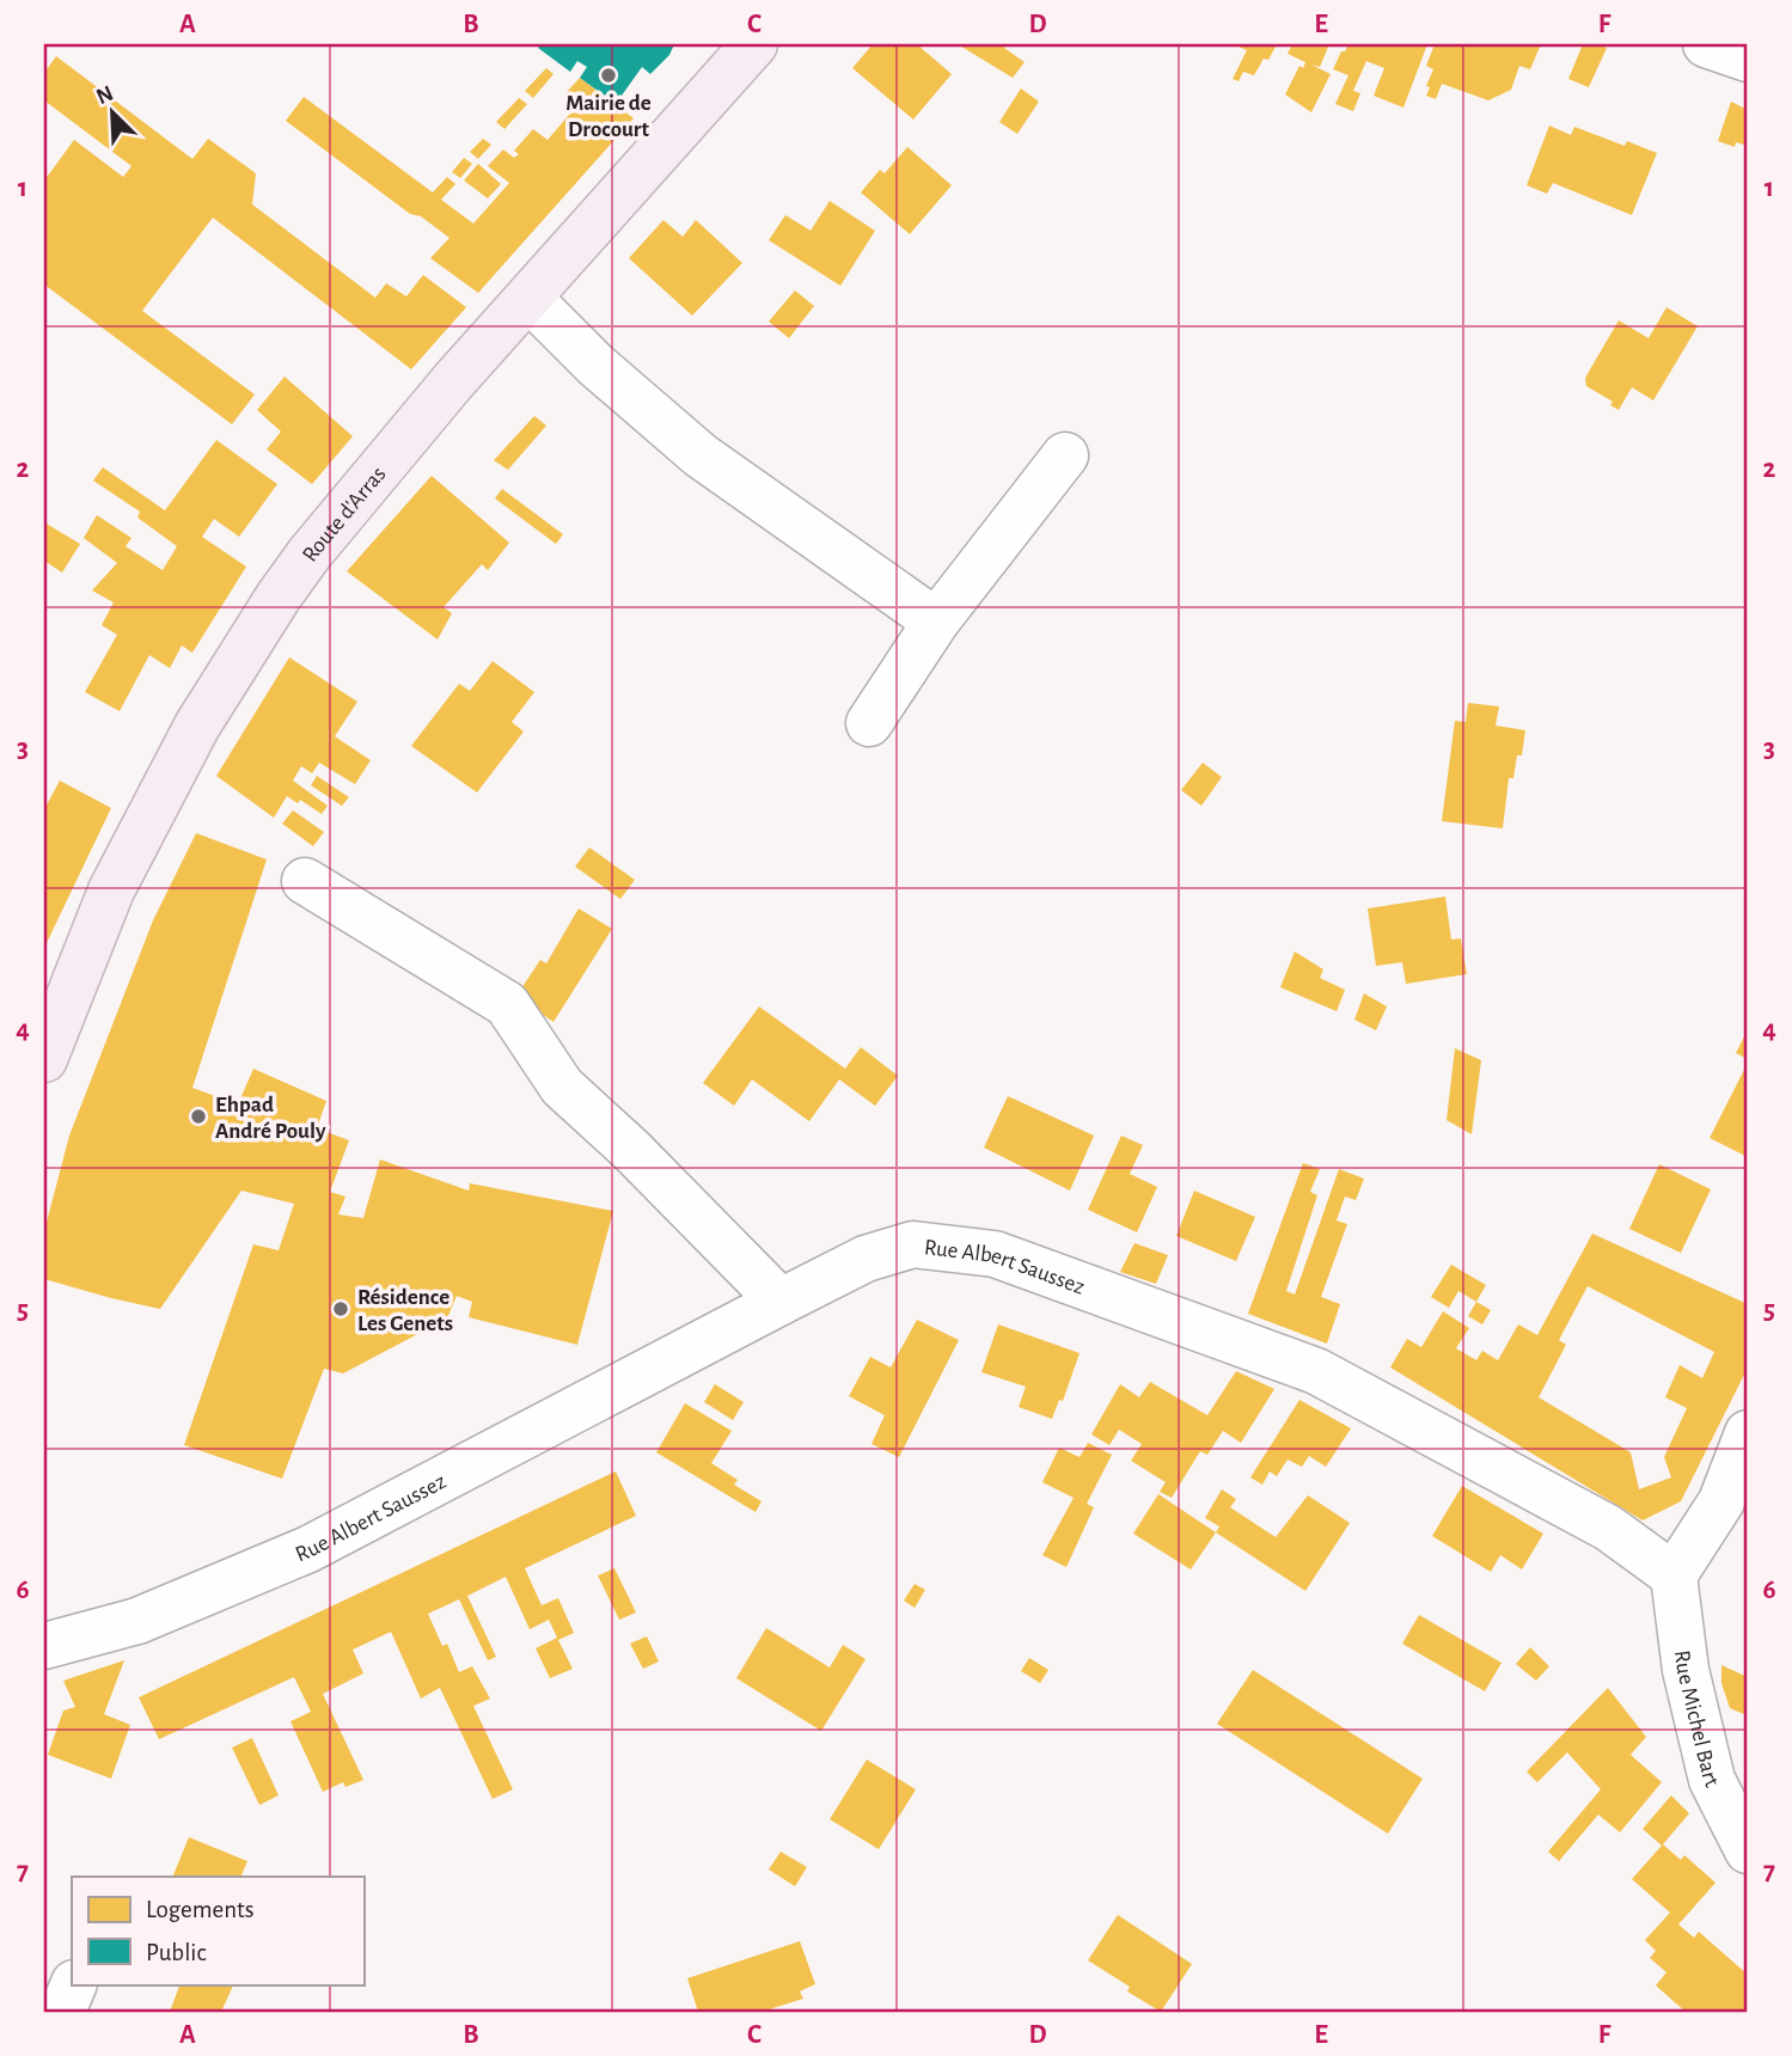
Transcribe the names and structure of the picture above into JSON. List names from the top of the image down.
{
  "streets": {
    "main road": ["Route d'Arras"],
    "street": ["Rue Albert Saussez", "Rue Michel Bart"]
  },
  "crossings": [
    ["Rue Albert Saussez", "Rue Michel Bart"]
  ],
  "places": ["Mairie de Drocourt", "Ehpad André Pouly", "Résidence Les Genets"],
  "legend": ["Logements", "Public"],
  "north": "top left",
  "grid": {
    "columns": [
      "A",
      "B",
      "C",
      "D",
      "E",
      "F"
    ],
    "rows": [
      "1",
      "2",
      "3",
      "4",
      "5",
      "6",
      "7"
    ]
  }
}
